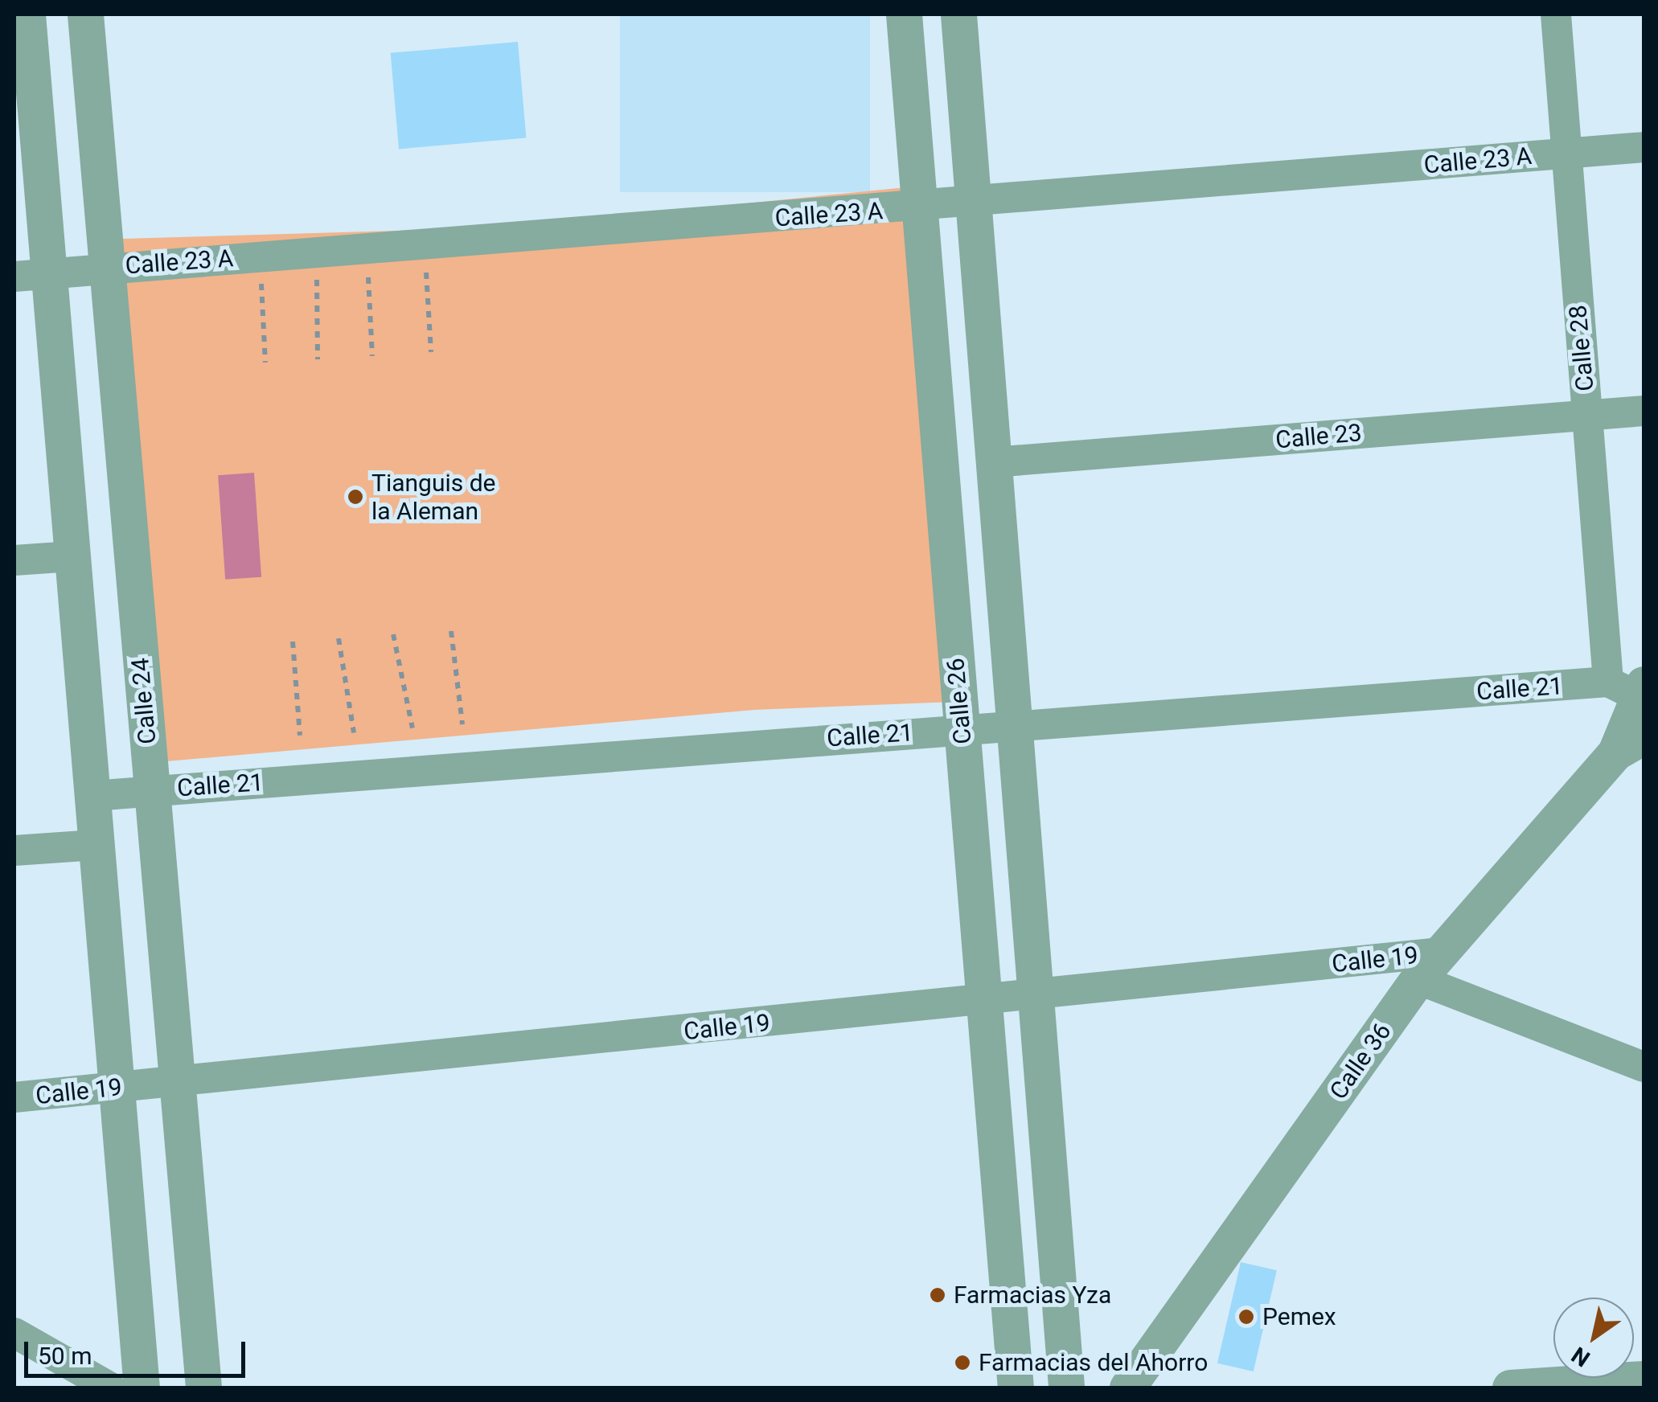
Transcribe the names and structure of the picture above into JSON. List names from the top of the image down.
{
  "streets": {
    "street": [
      "Calle 23 A",
      "Calle 28",
      "Calle 23",
      "Calle 21",
      "Calle 24",
      "Calle 26",
      "Calle 19",
      "Calle 36"
    ]
  },
  "crossings": [
    ["Calle 23 A", "Calle 28"],
    ["Calle 23 A", "Calle 24"],
    ["Calle 23 A", "Calle 26"],
    ["Calle 28", "Calle 23"],
    ["Calle 28", "Calle 21"],
    ["Calle 28", "Calle 36"],
    ["Calle 21", "Calle 24"],
    ["Calle 21", "Calle 26"],
    ["Calle 21", "Calle 36"],
    ["Calle 24", "Calle 19"],
    ["Calle 26", "Calle 19"],
    ["Calle 19", "Calle 36"]
  ],
  "places": [
    "Tianguis de la Aleman",
    "Farmacias Yza",
    "Pemex",
    "Farmacias del Ahorro"
  ],
  "scale_bar": "50 m",
  "north": "bottom left"
}
